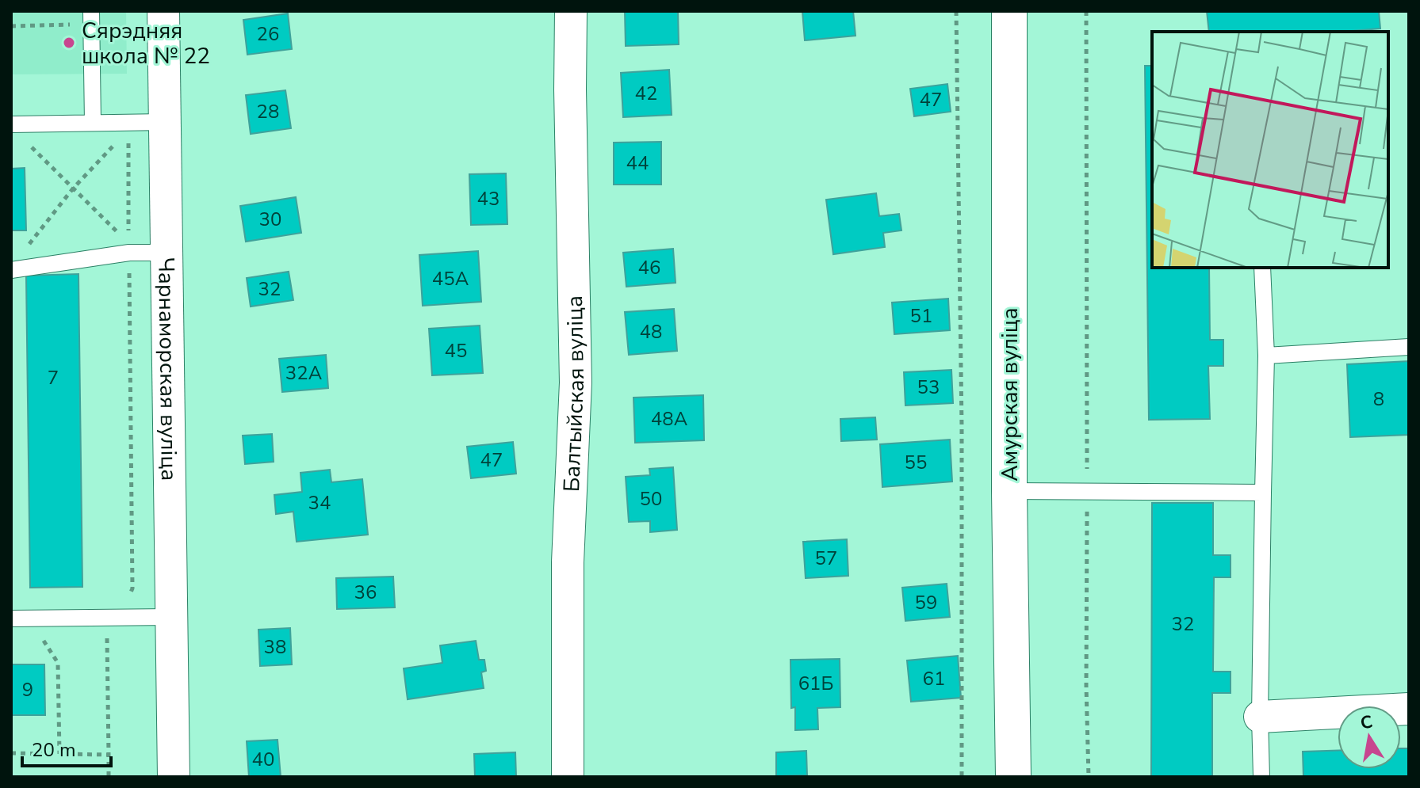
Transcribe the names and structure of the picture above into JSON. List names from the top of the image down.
{
  "streets": {
    "street": ["Чарнаморская вуліца", "Балтыйская вуліца", "Амурская вуліца"]
  },
  "places": ["Сярэдняя школа № 22"],
  "house_numbers": [
    "26",
    "42",
    "47",
    "28",
    "44",
    "43",
    "30",
    "46",
    "45А",
    "32",
    "51",
    "48",
    "45",
    "32А",
    "7",
    "53",
    "8",
    "48А",
    "47",
    "55",
    "50",
    "34",
    "57",
    "36",
    "59",
    "32",
    "38",
    "61",
    "61Б",
    "9",
    "40"
  ],
  "scale_bar": "20 m",
  "north": "top"
}
